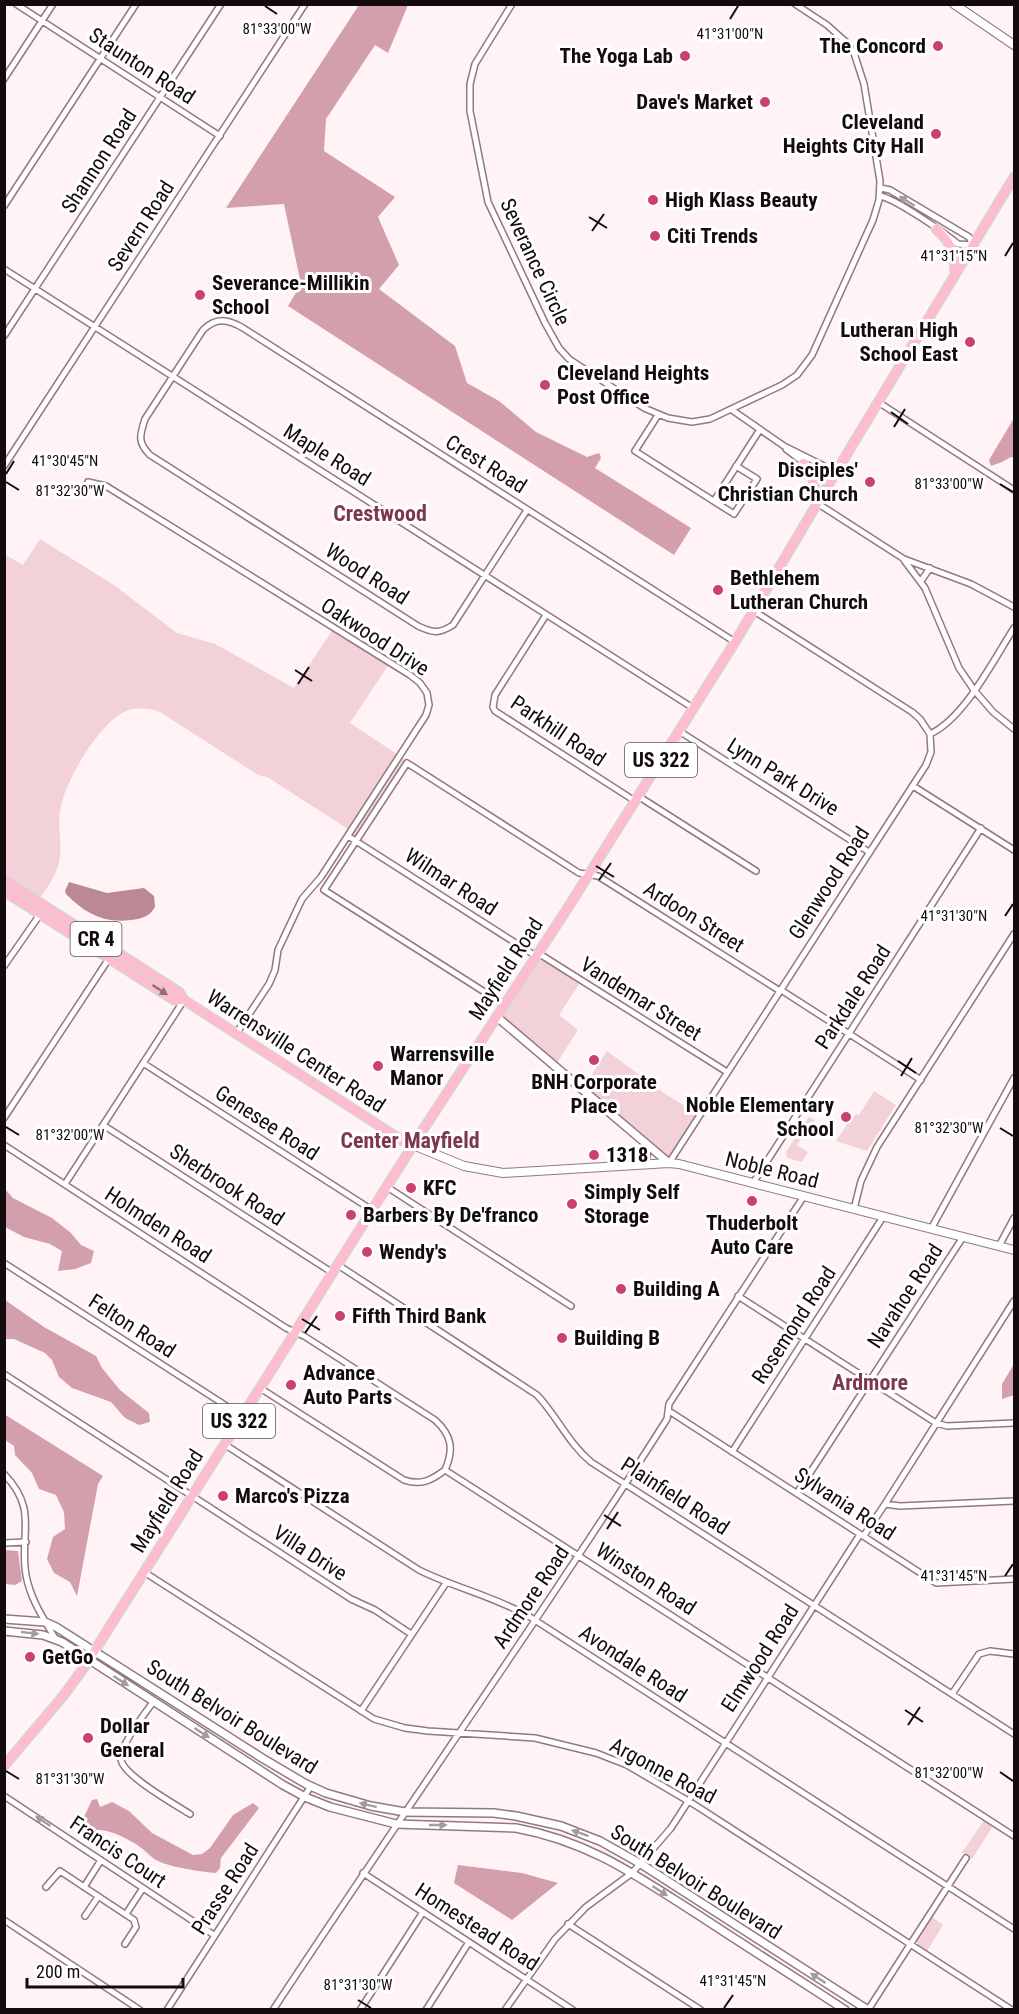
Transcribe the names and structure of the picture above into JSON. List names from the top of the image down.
{
  "streets": {
    "main road": [
      "US 322",
      "CR 4",
      "Mayfield Road",
      "Warrensville Center Road",
      "Noble Road"
    ],
    "street": [
      "Staunton Road",
      "Shannon Road",
      "Severn Road",
      "Severance Circle",
      "Maple Road",
      "Crest Road",
      "Wood Road",
      "Oakwood Drive",
      "Parkhill Road",
      "Lynn Park Drive",
      "Wilmar Road",
      "Glenwood Road",
      "Ardoon Street",
      "Parkdale Road",
      "Vandemar Street",
      "Genesee Road",
      "Sherbrook Road",
      "Holmden Road",
      "Navahoe Road",
      "Rosemond Road",
      "Felton Road",
      "Plainfield Road",
      "Sylvania Road",
      "Villa Drive",
      "Winston Road",
      "Ardmore Road",
      "Elmwood Road",
      "Avondale Road",
      "South Belvoir Boulevard",
      "Argonne Road",
      "Francis Court",
      "Prasse Road",
      "Homestead Road"
    ]
  },
  "crossings": [
    ["Staunton Road", "Shannon Road"],
    ["Staunton Road", "Severn Road"],
    ["Shannon Road", "Maple Road"],
    ["Severn Road", "Maple Road"],
    ["Maple Road", "Crest Road"],
    ["Maple Road", "Wood Road"],
    ["Maple Road", "Parkhill Road"],
    ["Maple Road", "Mayfield Road"],
    ["Crest Road", "Wood Road"],
    ["Crest Road", "Mayfield Road"],
    ["Oakwood Drive", "Wilmar Road"],
    ["Oakwood Drive", "Warrensville Center Road"],
    ["Parkhill Road", "Mayfield Road"],
    ["Lynn Park Drive", "Glenwood Road"],
    ["Lynn Park Drive", "Mayfield Road"],
    ["Wilmar Road", "Ardoon Street"],
    ["Wilmar Road", "Mayfield Road"],
    ["Wilmar Road", "Vandemar Street"],
    ["Glenwood Road", "Ardoon Street"],
    ["Glenwood Road", "Vandemar Street"],
    ["Glenwood Road", "Warrensville Center Road"],
    ["Glenwood Road", "Noble Road"],
    ["Ardoon Street", "Mayfield Road"],
    ["Ardoon Street", "Parkdale Road"],
    ["Mayfield Road", "Vandemar Street"],
    ["Mayfield Road", "Warrensville Center Road"],
    ["Mayfield Road", "Genesee Road"],
    ["Mayfield Road", "Noble Road"],
    ["Mayfield Road", "Sherbrook Road"],
    ["Mayfield Road", "Holmden Road"],
    ["Mayfield Road", "Felton Road"],
    ["Mayfield Road", "Plainfield Road"],
    ["Mayfield Road", "Villa Drive"],
    ["Mayfield Road", "Avondale Road"],
    ["Mayfield Road", "South Belvoir Boulevard"],
    ["Mayfield Road", "Argonne Road"],
    ["Parkdale Road", "Noble Road"],
    ["Warrensville Center Road", "Noble Road"],
    ["Noble Road", "Navahoe Road"],
    ["Noble Road", "Rosemond Road"],
    ["Noble Road", "Ardmore Road"],
    ["Sherbrook Road", "Plainfield Road"],
    ["Navahoe Road", "Sylvania Road"],
    ["Rosemond Road", "Sylvania Road"],
    ["Plainfield Road", "Ardmore Road"],
    ["Plainfield Road", "Elmwood Road"],
    ["Sylvania Road", "Ardmore Road"],
    ["Sylvania Road", "Elmwood Road"],
    ["Winston Road", "Ardmore Road"],
    ["Winston Road", "Elmwood Road"],
    ["Ardmore Road", "Avondale Road"],
    ["Ardmore Road", "South Belvoir Boulevard"],
    ["Ardmore Road", "Argonne Road"],
    ["Ardmore Road", "Homestead Road"],
    ["Elmwood Road", "Avondale Road"],
    ["Elmwood Road", "South Belvoir Boulevard"],
    ["Elmwood Road", "Argonne Road"],
    ["Elmwood Road", "Homestead Road"],
    ["South Belvoir Boulevard", "Prasse Road"],
    ["Francis Court", "Prasse Road"]
  ],
  "one_way": ["Francis Court"],
  "districts": ["Crestwood", "Center Mayfield", "Ardmore"],
  "places": [
    "The Concord",
    "The Yoga Lab",
    "Dave's Market",
    "Cleveland Heights City Hall",
    "High Klass Beauty",
    "Citi Trends",
    "Severance-Millikin School",
    "Lutheran High School East",
    "Cleveland Heights Post Office",
    "Disciples' Christian Church",
    "Bethlehem Lutheran Church",
    "BNH Corporate Place",
    "Warrensville Manor",
    "Noble Elementary School",
    "1318",
    "KFC",
    "Thuderbolt Auto Care",
    "Simply Self Storage",
    "Barbers By De'franco",
    "Wendy's",
    "Building A",
    "Fifth Third Bank",
    "Building B",
    "Advance Auto Parts",
    "Marco's Pizza",
    "GetGo",
    "Dollar General"
  ],
  "scale_bar": "200 m",
  "coordinates": [
    "81°33'00\"W",
    "41°31'00\"N",
    "41°31'15\"N",
    "41°30'45\"N",
    "81°32'30\"W",
    "41°31'30\"N",
    "81°32'00\"W",
    "41°31'45\"N",
    "81°31'30\"W"
  ]
}
